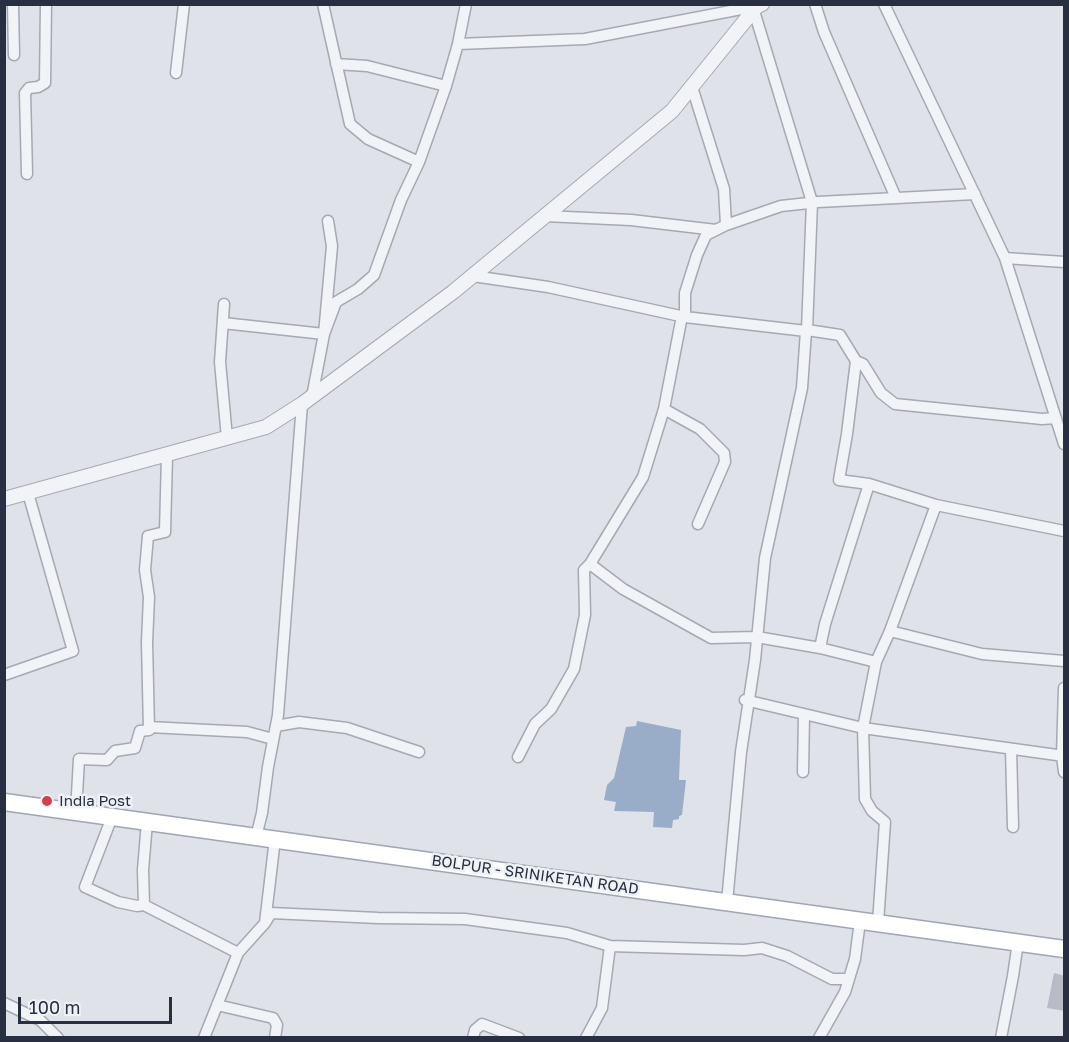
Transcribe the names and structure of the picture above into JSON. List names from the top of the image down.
{
  "streets": {
    "main road": ["BOLPUR - SRINIKETAN ROAD"]
  },
  "places": ["India Post"],
  "scale_bar": "100 m"
}
